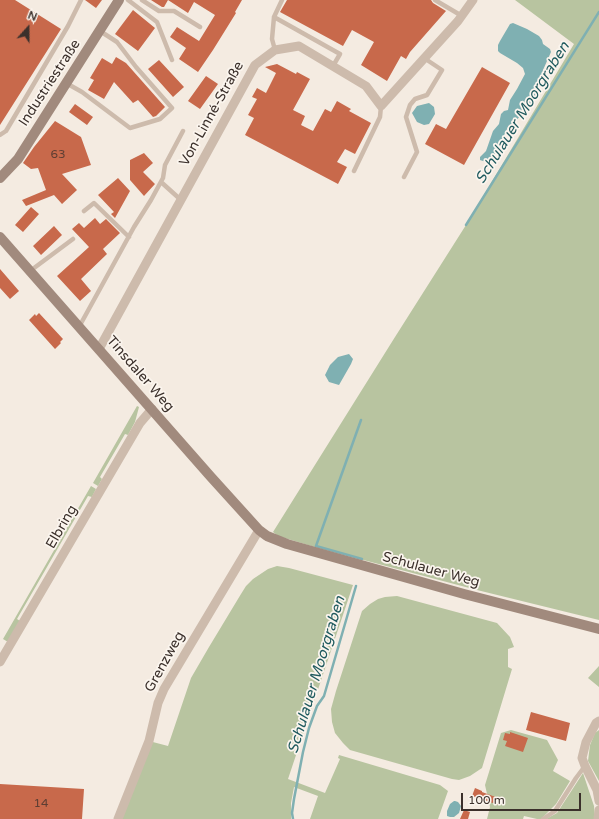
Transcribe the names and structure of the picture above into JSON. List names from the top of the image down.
{
  "streets": {
    "street": [
      "Industriestraße",
      "Von-Linné-Straße",
      "Tinsdaler Weg",
      "Elbring",
      "Schulauer Weg",
      "Grenzweg"
    ]
  },
  "crossings": [
    ["Von-Linné-Straße", "Tinsdaler Weg"],
    ["Tinsdaler Weg", "Elbring"],
    ["Tinsdaler Weg", "Schulauer Weg"],
    ["Tinsdaler Weg", "Grenzweg"],
    ["Schulauer Weg", "Grenzweg"]
  ],
  "water": ["Schulauer Moorgraben"],
  "house_numbers": ["63", "14"],
  "scale_bar": "100 m",
  "north": "top"
}
